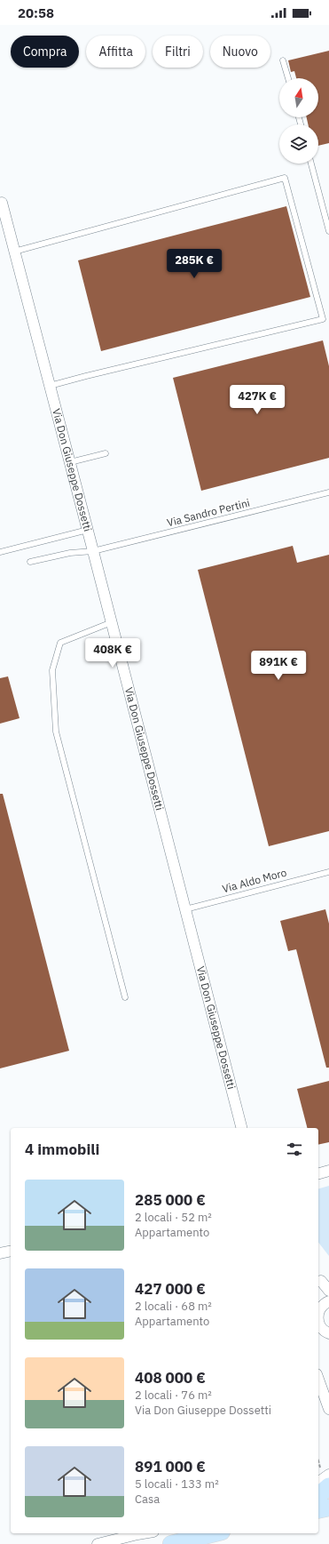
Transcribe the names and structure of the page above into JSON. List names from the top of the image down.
{
  "streets": {
    "street": ["Via Don Giuseppe Dossetti"],
    "lane": ["Via Sandro Pertini", "Via Aldo Moro"]
  },
  "crossings": [
    ["Via Don Giuseppe Dossetti", "Via Sandro Pertini"],
    ["Via Don Giuseppe Dossetti", "Via Aldo Moro"]
  ],
  "north": "top",
  "page": {
    "status": "20:58",
    "chip": [
      "Compra",
      "Affitta",
      "Filtri",
      "Nuovo"
    ],
    "price": [
      "285K €",
      "427K €",
      "408K €",
      "891K €"
    ],
    "heading": "4 immobili",
    "list": [
      {
        "name": "285 000 €",
        "note": "2 locali · 52 m² · Appartamento"
      },
      {
        "name": "427 000 €",
        "note": "2 locali · 68 m² · Appartamento"
      },
      {
        "name": "408 000 €",
        "note": "2 locali · 76 m² · Via Don Giuseppe Dossetti"
      },
      {
        "name": "891 000 €",
        "note": "5 locali · 133 m² · Casa"
      }
    ]
  }
}
